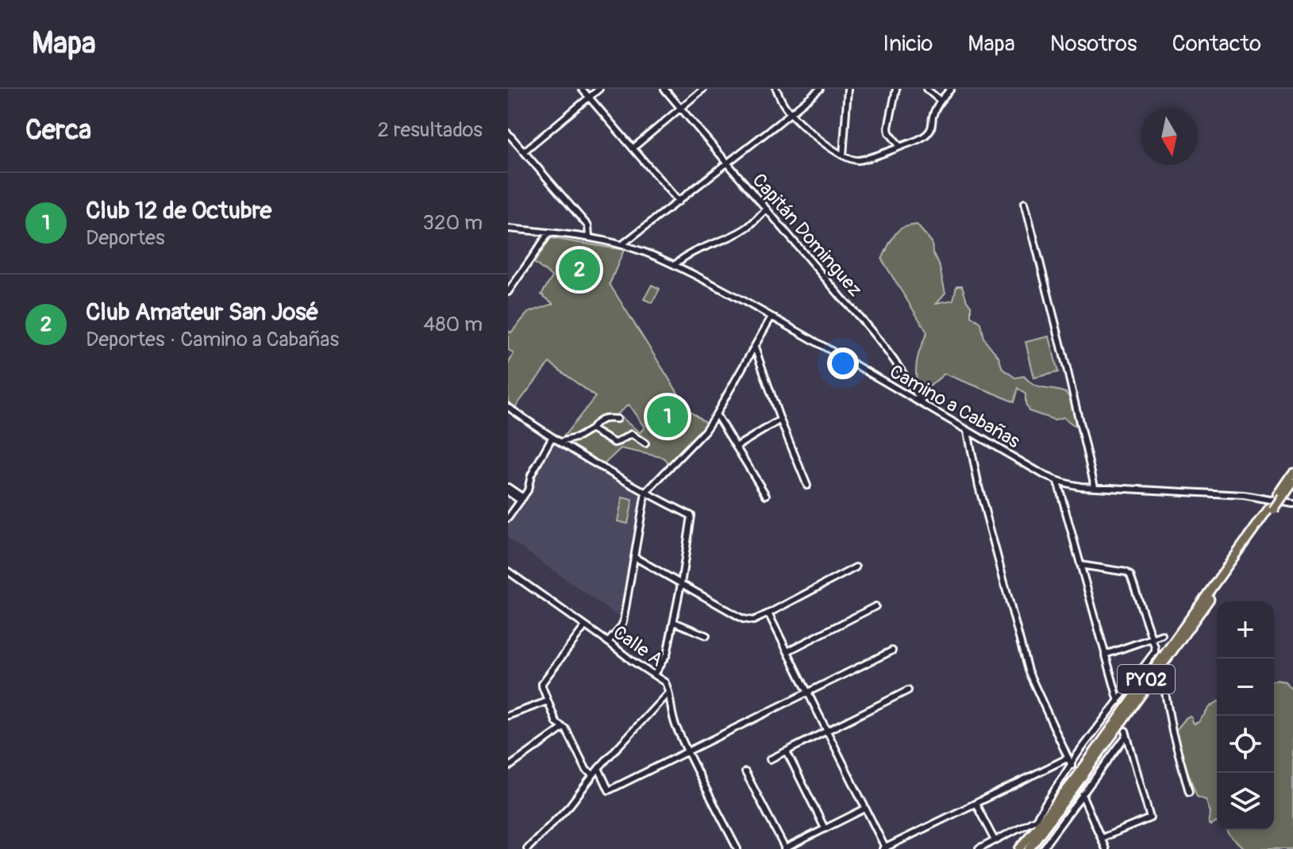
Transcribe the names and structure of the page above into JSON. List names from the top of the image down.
{
  "streets": {
    "highway": ["PY02"],
    "street": ["Capitán Dominguez", "Camino a Cabañas", "Calle A"]
  },
  "crossings": [
    ["Capitán Dominguez", "Camino a Cabañas"]
  ],
  "north": "bottom",
  "page": {
    "header": "Mapa",
    "nav": [
      "Inicio",
      "Mapa",
      "Nosotros",
      "Contacto"
    ],
    "heading": ["Cerca", "2 resultados"],
    "list": [
      {
        "mark": "1",
        "name": "Club 12 de Octubre",
        "note": "Deportes",
        "value": "320 m"
      },
      {
        "mark": "2",
        "name": "Club Amateur San José",
        "note": "Deportes · Camino a Cabañas",
        "value": "480 m"
      }
    ],
    "pins": ["2", "1"],
    "map_buttons": ["+", "−"]
  }
}
